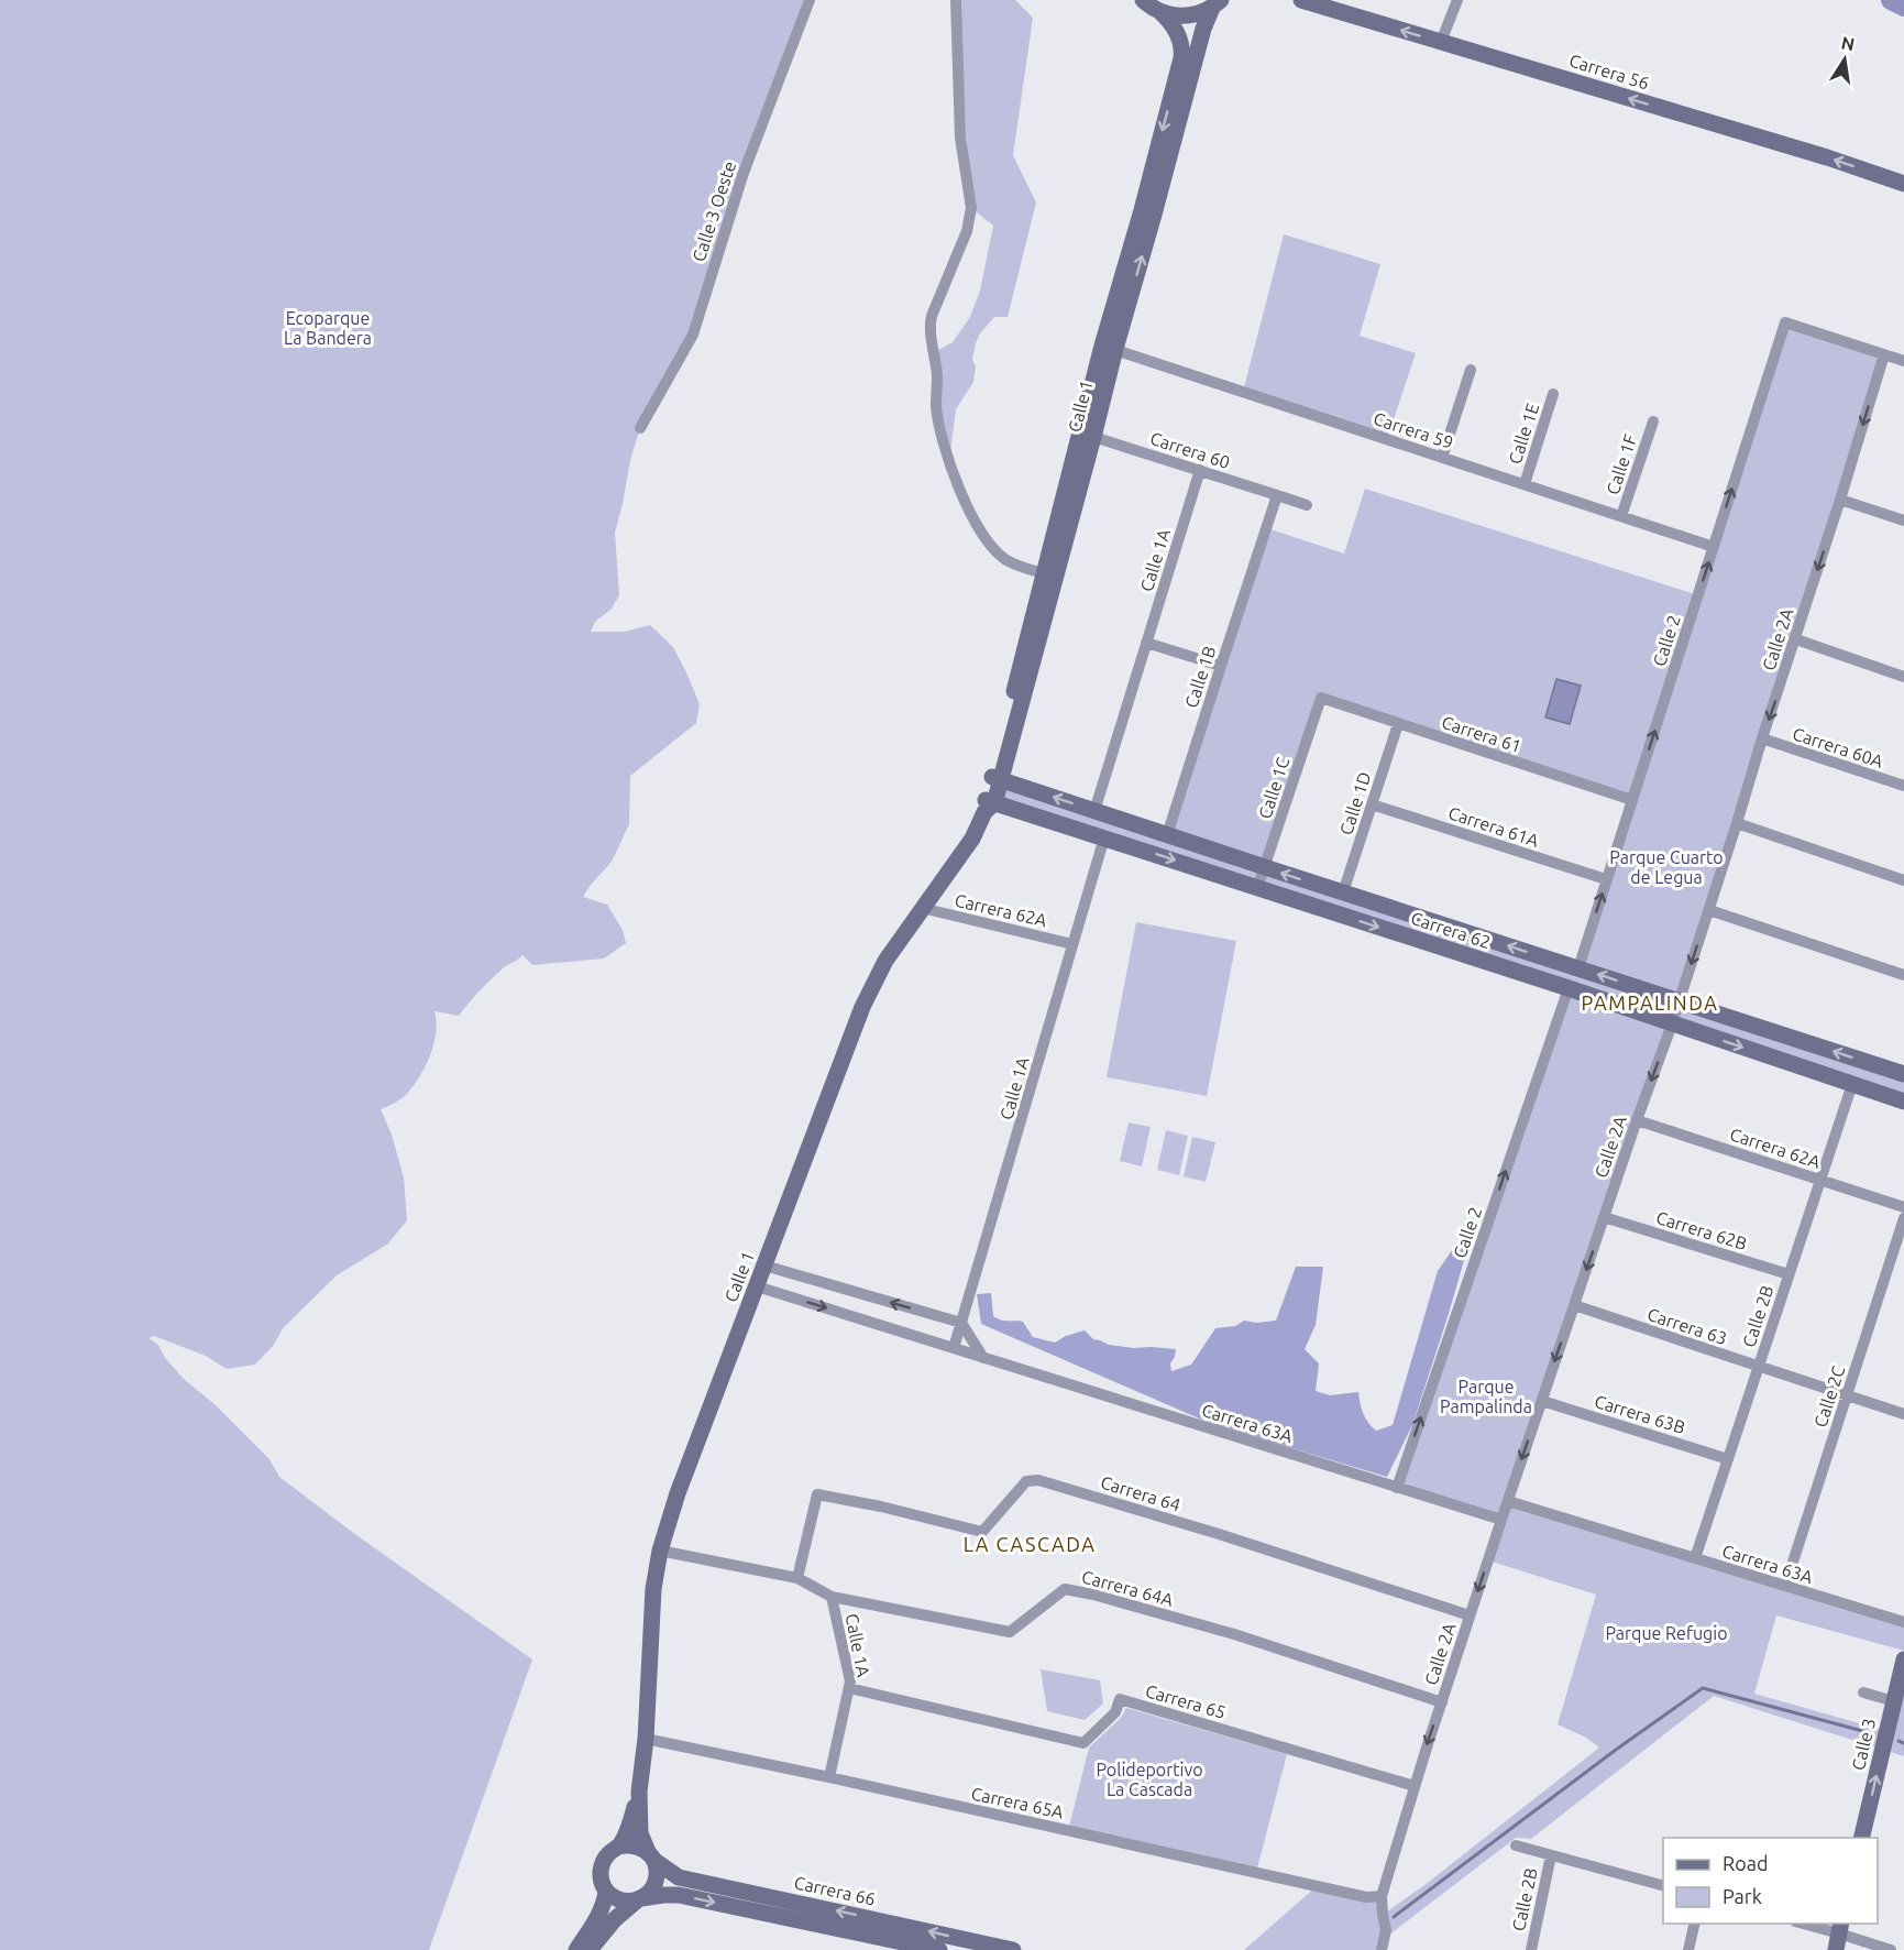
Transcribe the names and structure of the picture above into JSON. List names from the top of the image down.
{
  "streets": {
    "main road": [
      "Carrera 56",
      "Calle 1",
      "Carrera 62",
      "Calle 3",
      "Carrera 66"
    ],
    "street": [
      "Calle 3 Oeste",
      "Carrera 59",
      "Calle 1E",
      "Carrera 60",
      "Calle 1F",
      "Calle 1A",
      "Calle 2A",
      "Calle 2",
      "Calle 1B",
      "Carrera 61",
      "Carrera 60A",
      "Calle 1C",
      "Calle 1D",
      "Carrera 61A",
      "Carrera 62A",
      "Carrera 62B",
      "Calle 2B",
      "Carrera 63",
      "Calle 2C",
      "Carrera 63B",
      "Carrera 63A",
      "Carrera 64",
      "Carrera 64A",
      "Carrera 65",
      "Carrera 65A"
    ]
  },
  "crossings": [
    ["Calle 1", "Carrera 59"],
    ["Calle 1", "Carrera 60"],
    ["Calle 1", "Carrera 62A"],
    ["Calle 1", "Carrera 62"],
    ["Calle 1", "Carrera 63A"],
    ["Calle 1", "Carrera 64A"],
    ["Calle 1", "Carrera 65A"],
    ["Calle 1", "Carrera 66"],
    ["Carrera 59", "Calle 1E"],
    ["Carrera 59", "Calle 1F"],
    ["Carrera 59", "Calle 2"],
    ["Carrera 60", "Calle 1A"],
    ["Carrera 60", "Calle 1B"],
    ["Calle 1A", "Carrera 62A"],
    ["Calle 1A", "Carrera 62"],
    ["Calle 1A", "Carrera 63A"],
    ["Calle 1A", "Carrera 64A"],
    ["Calle 1A", "Carrera 65"],
    ["Calle 1A", "Carrera 65A"],
    ["Calle 2A", "Calle 2"],
    ["Calle 2A", "Carrera 60A"],
    ["Calle 2A", "Carrera 62A"],
    ["Calle 2A", "Carrera 62"],
    ["Calle 2A", "Carrera 62B"],
    ["Calle 2A", "Carrera 63"],
    ["Calle 2A", "Carrera 63B"],
    ["Calle 2A", "Carrera 63A"],
    ["Calle 2A", "Carrera 64"],
    ["Calle 2A", "Carrera 64A"],
    ["Calle 2A", "Carrera 65"],
    ["Calle 2A", "Carrera 65A"],
    ["Calle 2", "Carrera 61"],
    ["Calle 2", "Carrera 61A"],
    ["Calle 2", "Carrera 62"],
    ["Calle 2", "Carrera 63A"],
    ["Calle 1B", "Carrera 62"],
    ["Carrera 61", "Calle 1C"],
    ["Carrera 61", "Calle 1D"],
    ["Calle 1C", "Carrera 62"],
    ["Calle 1D", "Carrera 61A"],
    ["Calle 1D", "Carrera 62"],
    ["Carrera 62A", "Calle 2B"],
    ["Carrera 62", "Calle 2B"],
    ["Carrera 62B", "Calle 2B"],
    ["Calle 2B", "Carrera 63"],
    ["Calle 2B", "Carrera 63B"],
    ["Calle 2B", "Carrera 63A"],
    ["Carrera 63", "Calle 2C"],
    ["Calle 2C", "Carrera 63A"],
    ["Carrera 64", "Carrera 64A"]
  ],
  "one_way": [
    "Carrera 56",
    "Calle 2A",
    "Calle 2",
    "Calle 3"
  ],
  "districts": ["PAMPALINDA", "LA CASCADA"],
  "parks": [
    "Ecoparque La Bandera",
    "Parque Cuarto de Legua",
    "Parque Pampalinda",
    "Parque Refugio",
    "Polideportivo La Cascada"
  ],
  "legend": ["Road", "Park"],
  "north": "top"
}
